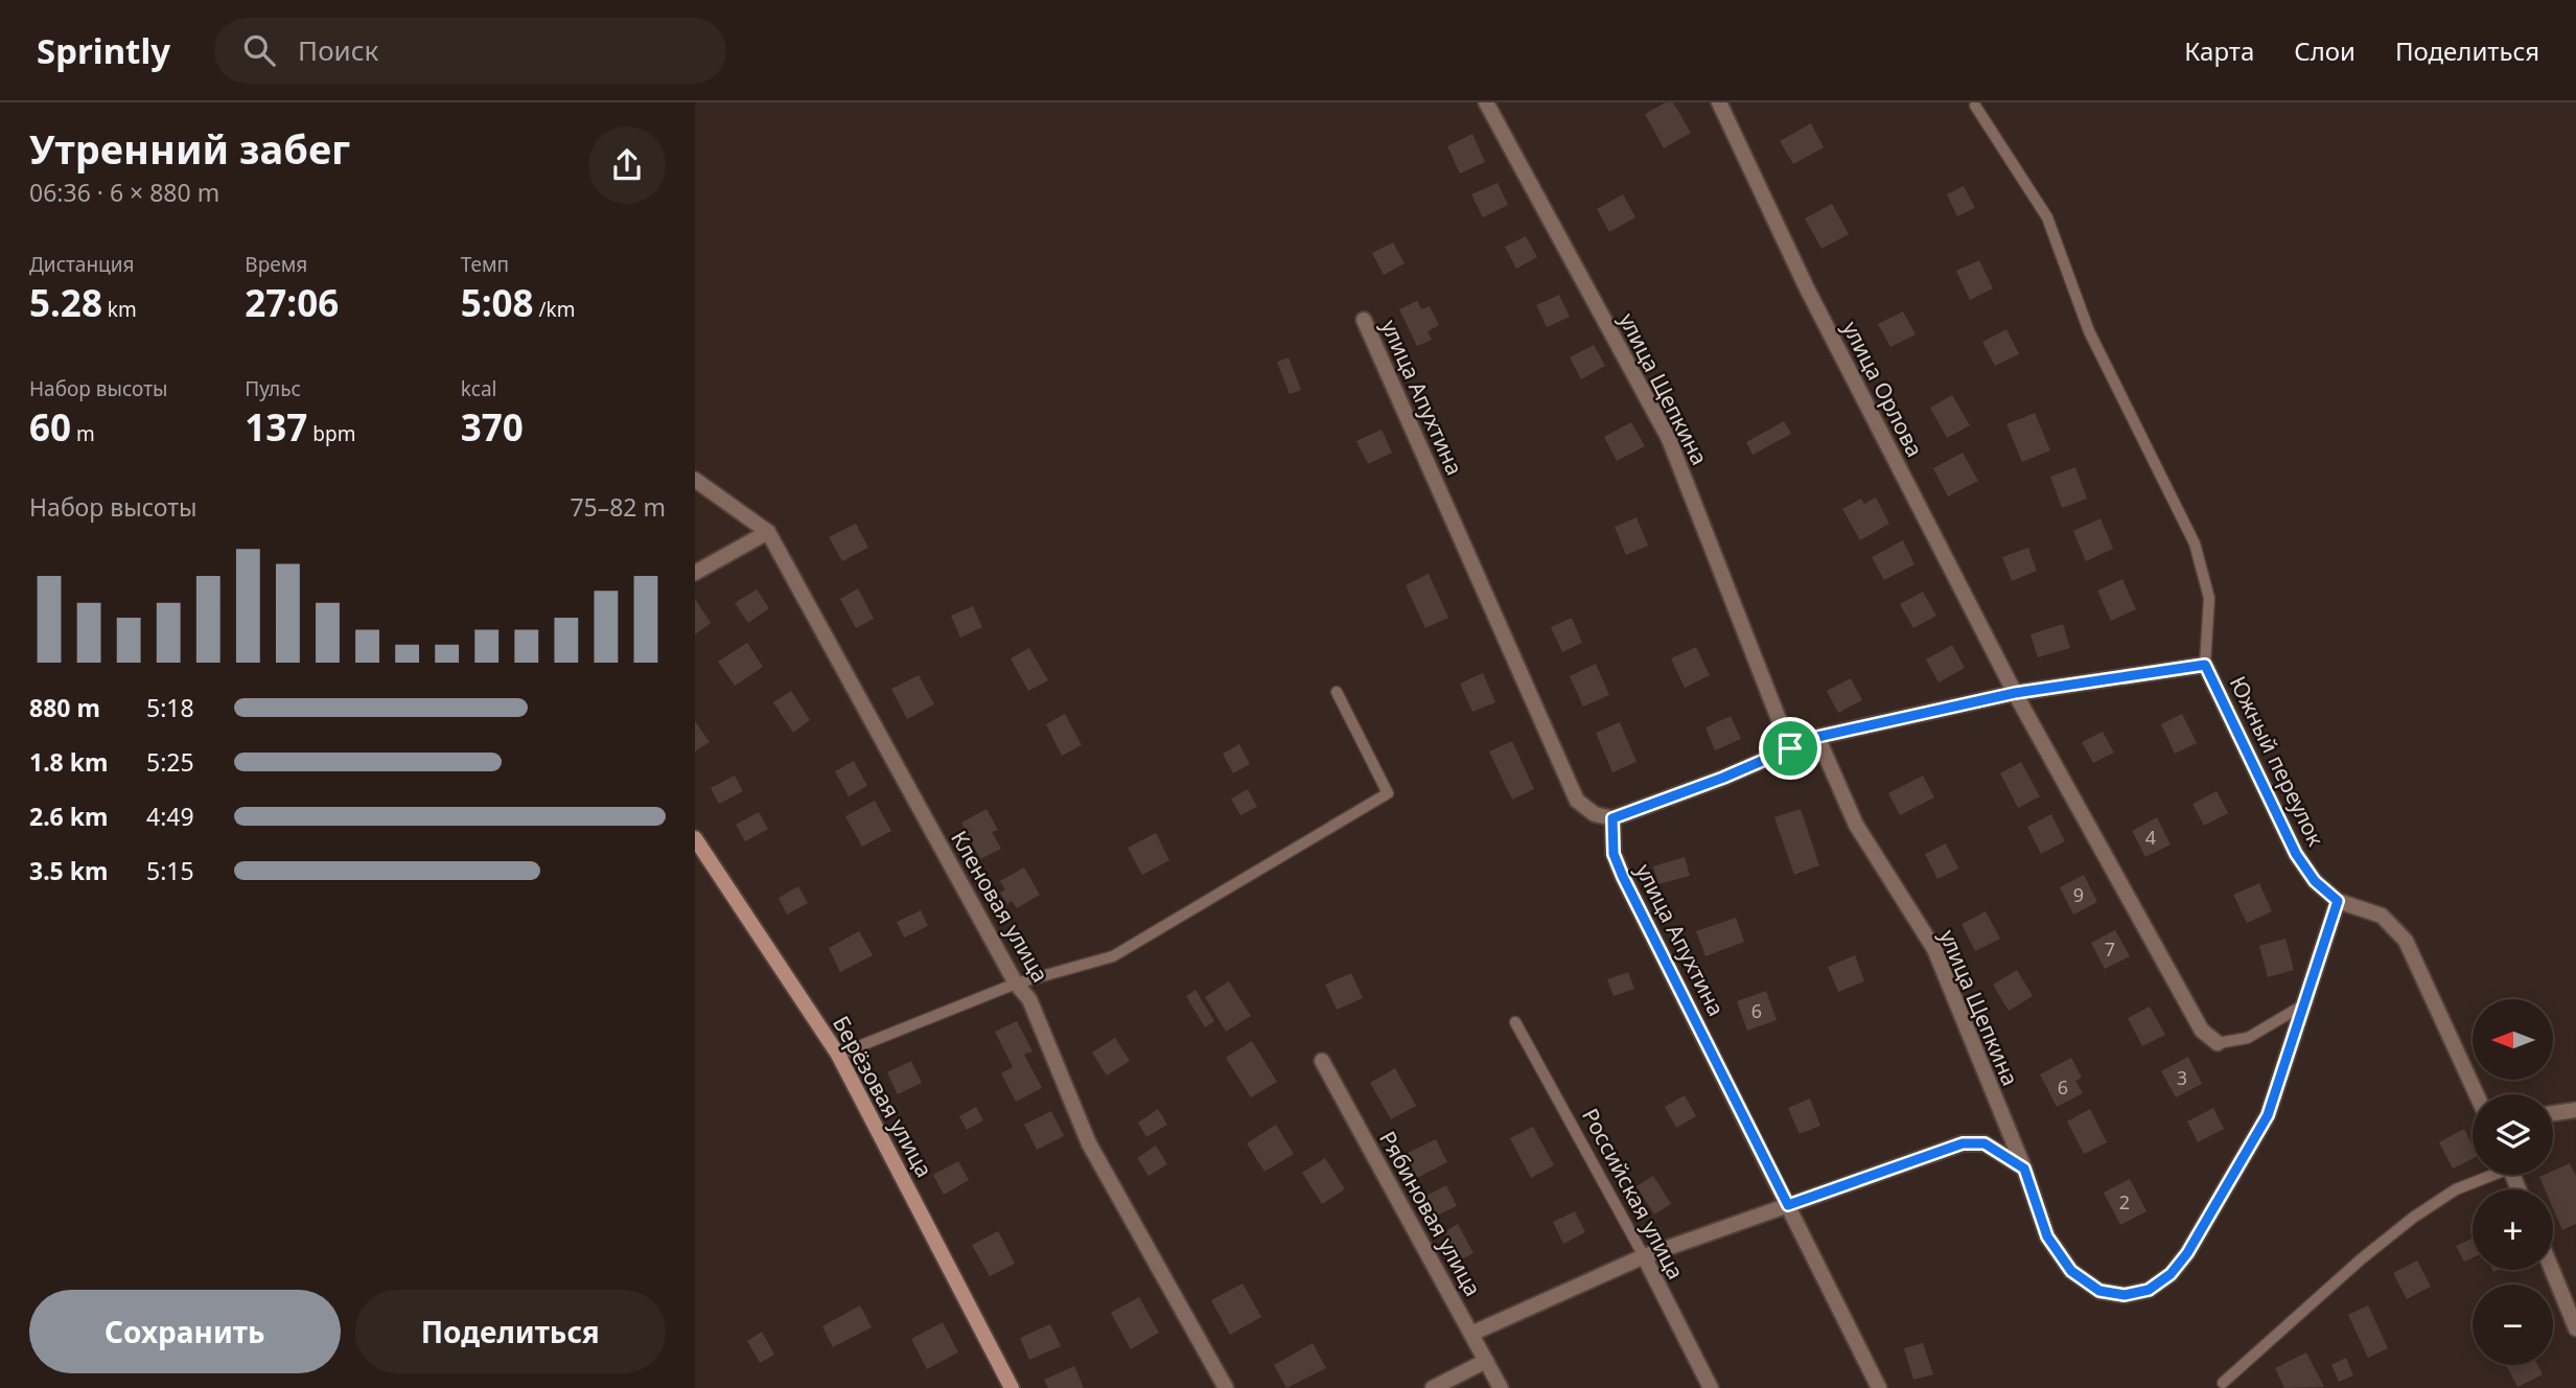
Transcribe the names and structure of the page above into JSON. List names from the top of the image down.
{
  "streets": {
    "main road": ["Берёзовая улица"],
    "street": [
      "улица Щепкина",
      "улица Орлова",
      "улица Апухтина",
      "Южный переулок",
      "Кленовая улица",
      "Российская улица",
      "Рябиновая улица"
    ]
  },
  "house_numbers": [
    "4",
    "9",
    "7",
    "6",
    "3",
    "6",
    "2"
  ],
  "north": "left",
  "page": {
    "header": "Sprintly",
    "search": "Поиск",
    "nav": ["Карта", "Слои", "Поделиться"],
    "heading": ["Утренний забег", "06:36 · 6 × 880 m"],
    "stats": [
      ["Дистанция", "5.28 km"],
      ["Время", "27:06"],
      ["Темп", "5:08 /km"],
      ["Набор высоты", "60 m"],
      ["Пульс", "137 bpm"],
      ["kcal", "370"]
    ],
    "chart": ["Набор высоты", "75–82 m"],
    "list": [
      {
        "name": "880 m",
        "note": "5:18"
      },
      {
        "name": "1.8 km",
        "note": "5:25"
      },
      {
        "name": "2.6 km",
        "note": "4:49"
      },
      {
        "name": "3.5 km",
        "note": "5:15"
      }
    ],
    "map_buttons": ["+", "−"],
    "buttons": ["Сохранить", "Поделиться"]
  }
}
